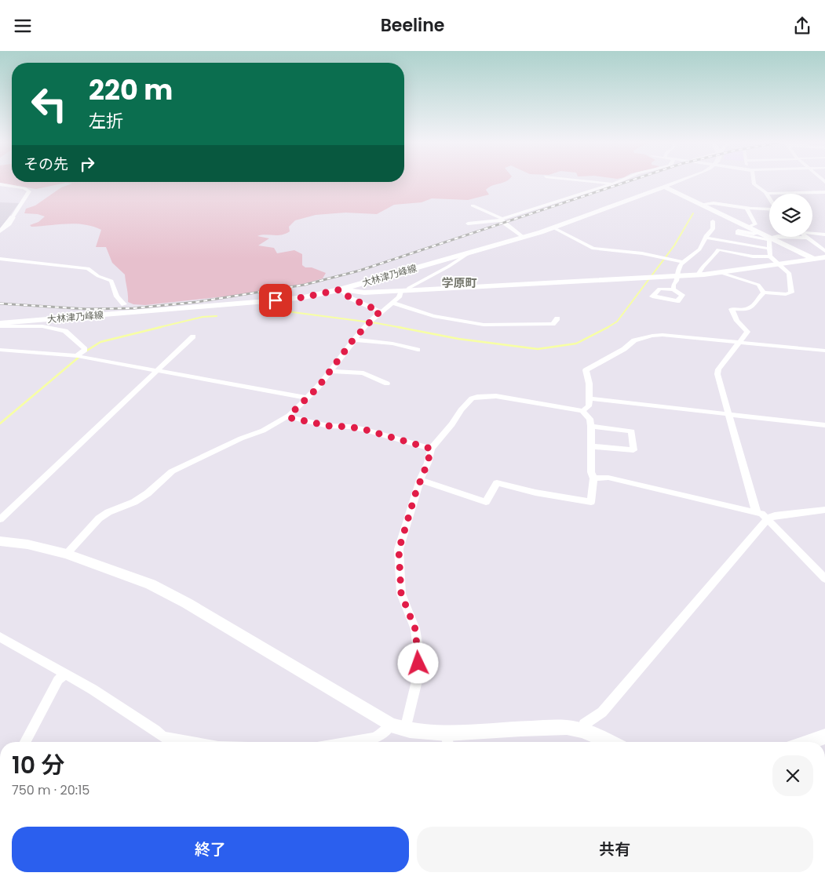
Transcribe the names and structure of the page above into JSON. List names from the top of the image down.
{
  "streets": {
    "street": ["大林津乃峰線"]
  },
  "districts": ["学原町"],
  "page": {
    "header": "Beeline",
    "turn": ["220 m", "左折"],
    "then": "その先",
    "heading": ["10 分", "750 m · 20:15"],
    "buttons": ["終了", "共有"]
  }
}
